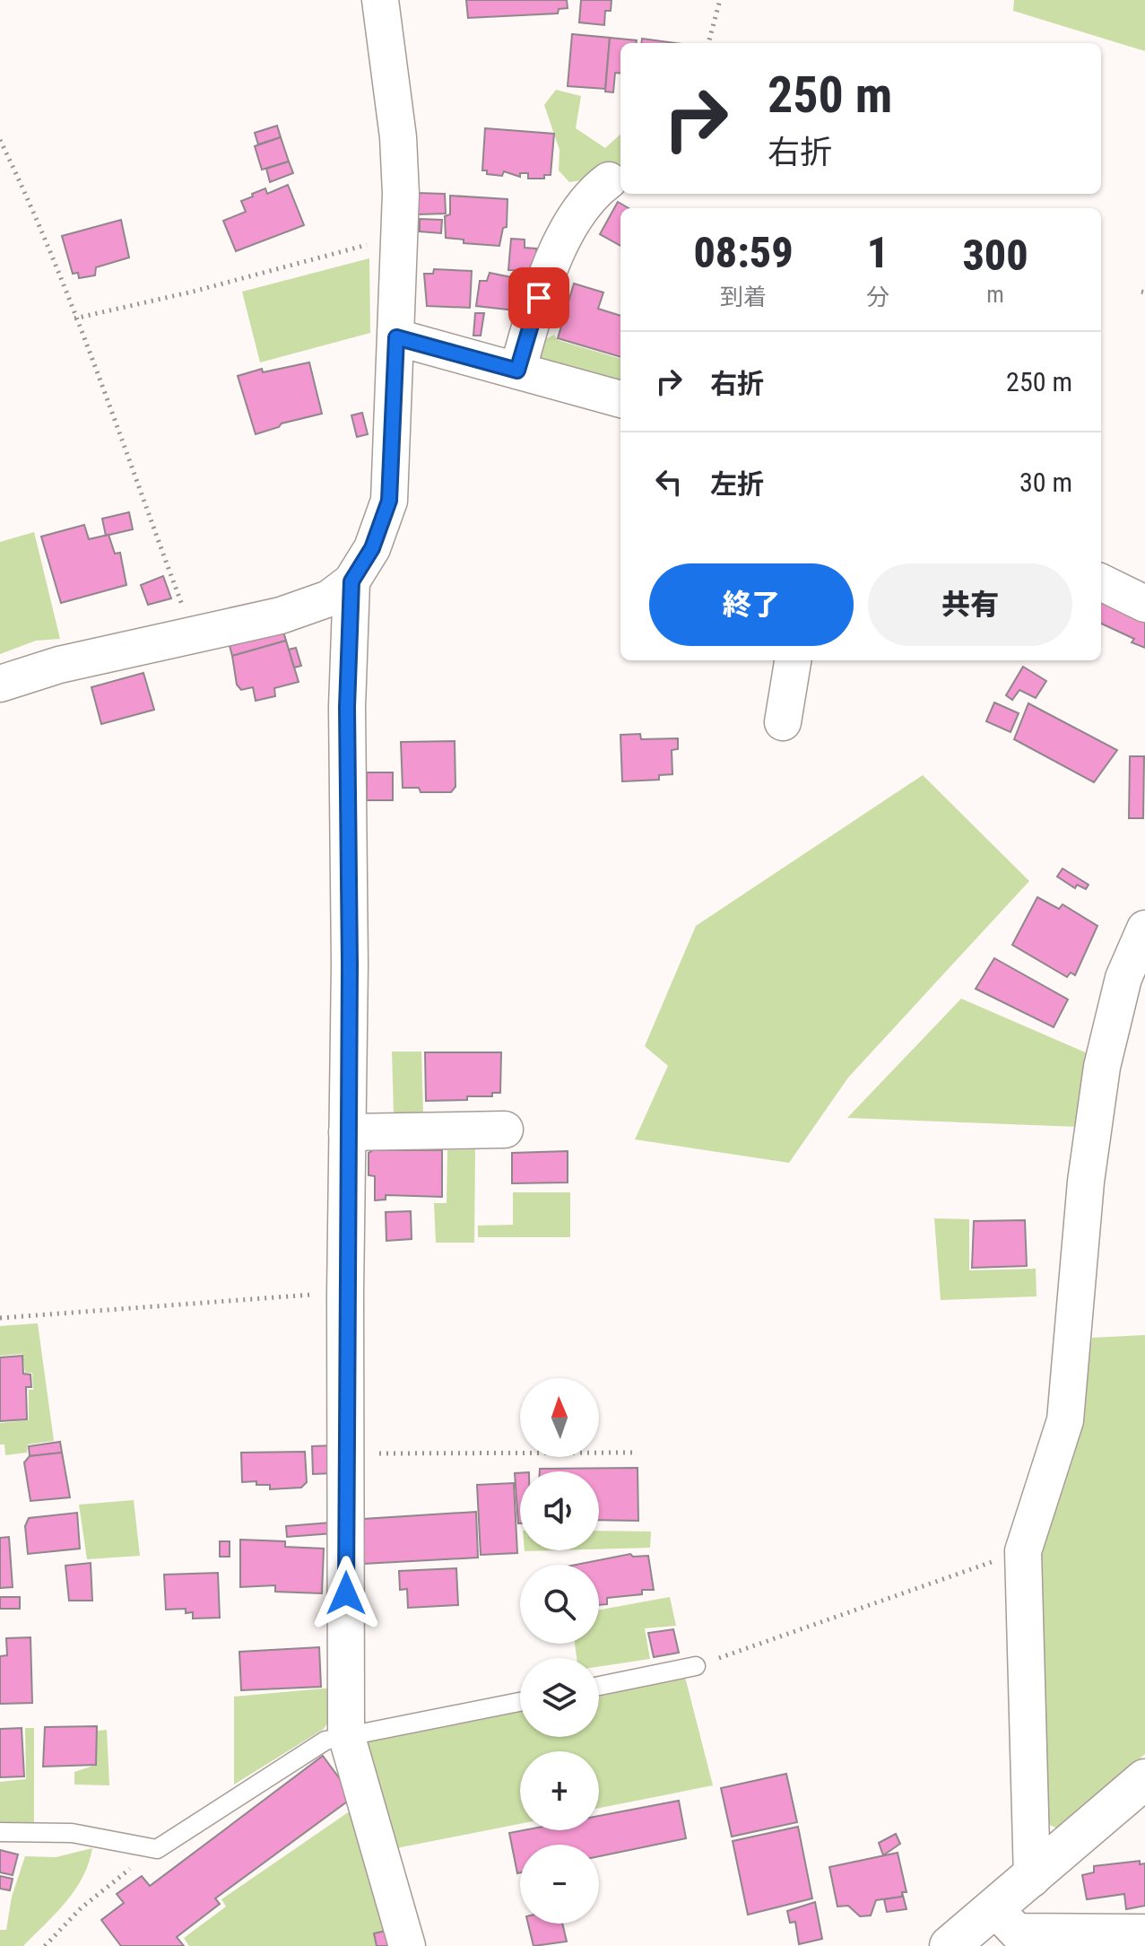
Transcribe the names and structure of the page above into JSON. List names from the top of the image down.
{
  "north": "top",
  "page": {
    "turn": ["250 m", "右折"],
    "eta": [
      "08:59",
      "到着",
      "1",
      "分",
      "300",
      "m"
    ],
    "list": [
      {
        "name": "右折",
        "value": "250 m"
      },
      {
        "name": "左折",
        "value": "30 m"
      }
    ],
    "buttons": ["終了", "共有"],
    "map_buttons": ["+", "−"]
  }
}
